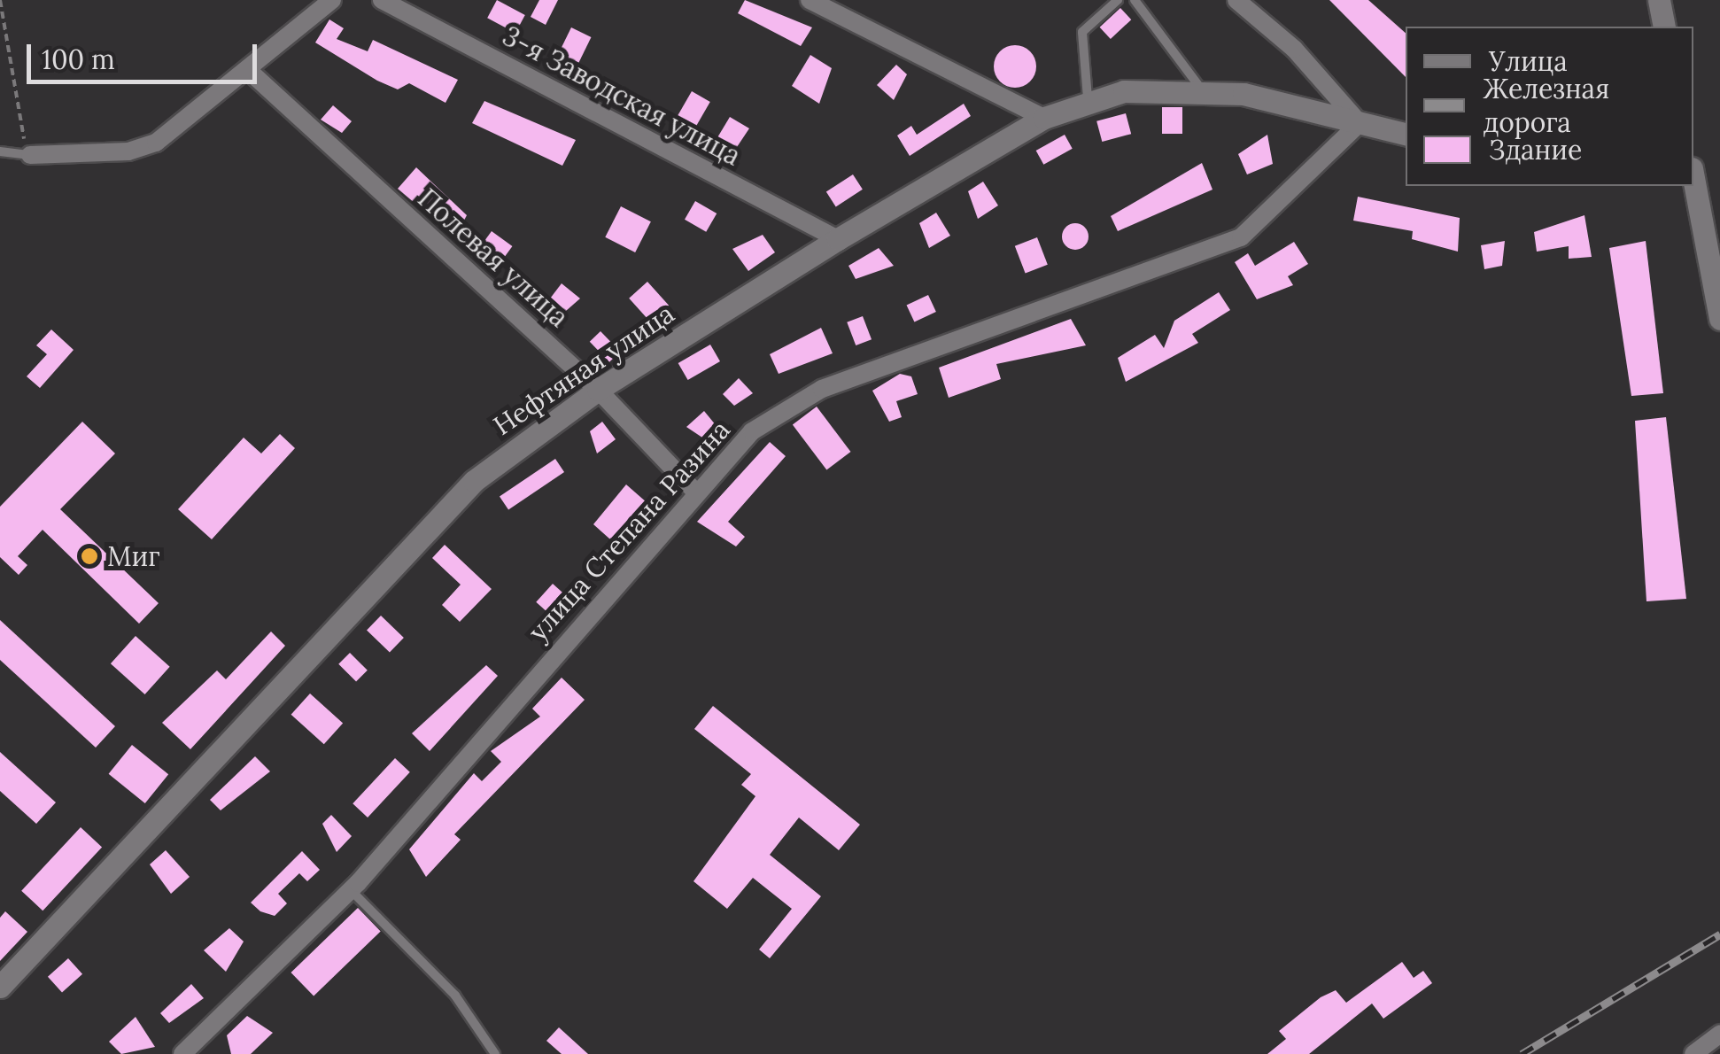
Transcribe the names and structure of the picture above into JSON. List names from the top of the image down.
{
  "streets": {
    "main road": ["Нефтяная улица"],
    "street": ["3-я Заводская улица", "Полевая улица", "улица Степана Разина"]
  },
  "crossings": [
    ["3-я Заводская улица", "Нефтяная улица"],
    ["Полевая улица", "Нефтяная улица"],
    ["Полевая улица", "улица Степана Разина"],
    ["Нефтяная улица", "улица Степана Разина"]
  ],
  "places": ["Миг"],
  "legend": ["Улица", "Железная дорога", "Здание"],
  "scale_bar": "100 m"
}
